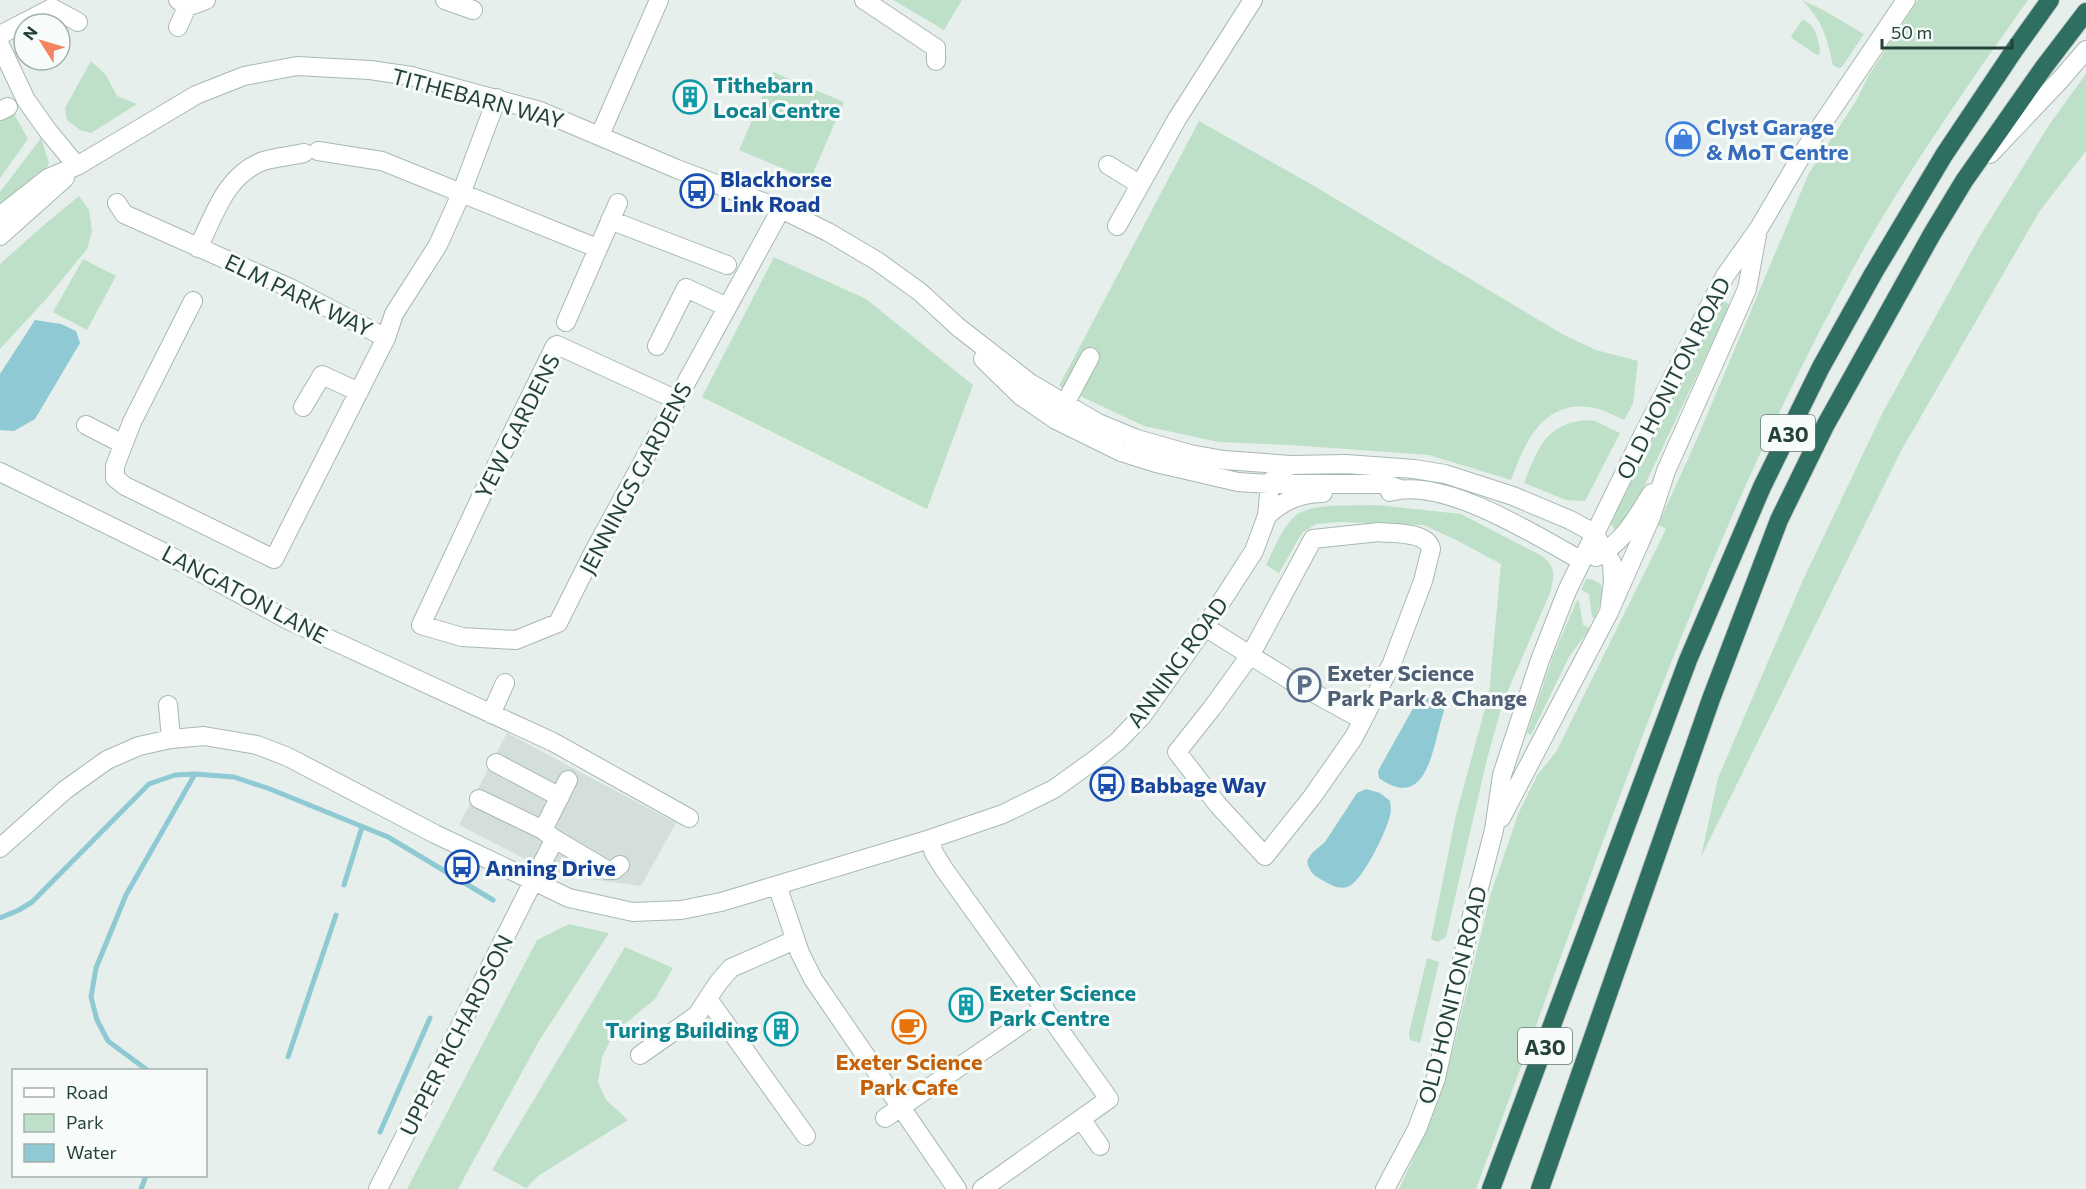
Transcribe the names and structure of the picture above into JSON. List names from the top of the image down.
{
  "streets": {
    "highway": ["A30"],
    "street": [
      "TITHEBARN WAY",
      "ELM PARK WAY",
      "OLD HONITON ROAD",
      "YEW GARDENS",
      "JENNINGS GARDENS",
      "LANGATON LANE",
      "ANNING ROAD",
      "UPPER RICHARDSON"
    ]
  },
  "crossings": [
    ["TITHEBARN WAY", "ELM PARK WAY"],
    ["TITHEBARN WAY", "OLD HONITON ROAD"],
    ["TITHEBARN WAY", "JENNINGS GARDENS"],
    ["TITHEBARN WAY", "ANNING ROAD"],
    ["YEW GARDENS", "JENNINGS GARDENS"]
  ],
  "places": {
    "building": ["Tithebarn Local Centre", "Exeter Science Park Centre", "Turing Building"],
    "shop": ["Clyst Garage & MoT Centre"],
    "bus stop": ["Blackhorse Link Road", "Babbage Way", "Anning Drive"],
    "parking": ["Exeter Science Park Park & Change"],
    "cafe": ["Exeter Science Park Cafe"]
  },
  "legend": ["Road", "Park", "Water"],
  "scale_bar": "50 m",
  "north": "top left"
}
